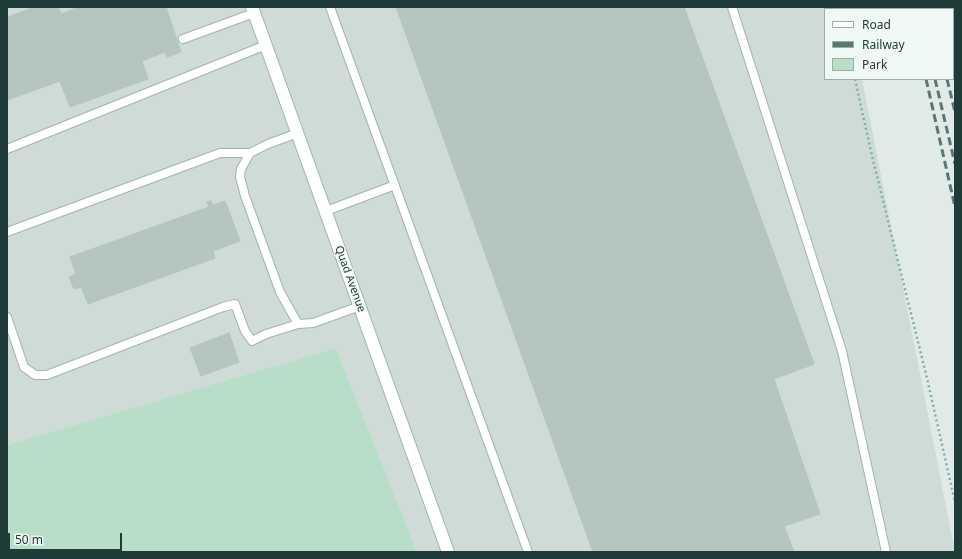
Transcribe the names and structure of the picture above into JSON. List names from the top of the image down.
{
  "streets": {
    "street": ["Quad Avenue"]
  },
  "legend": ["Road", "Railway", "Park"],
  "scale_bar": "50 m"
}
